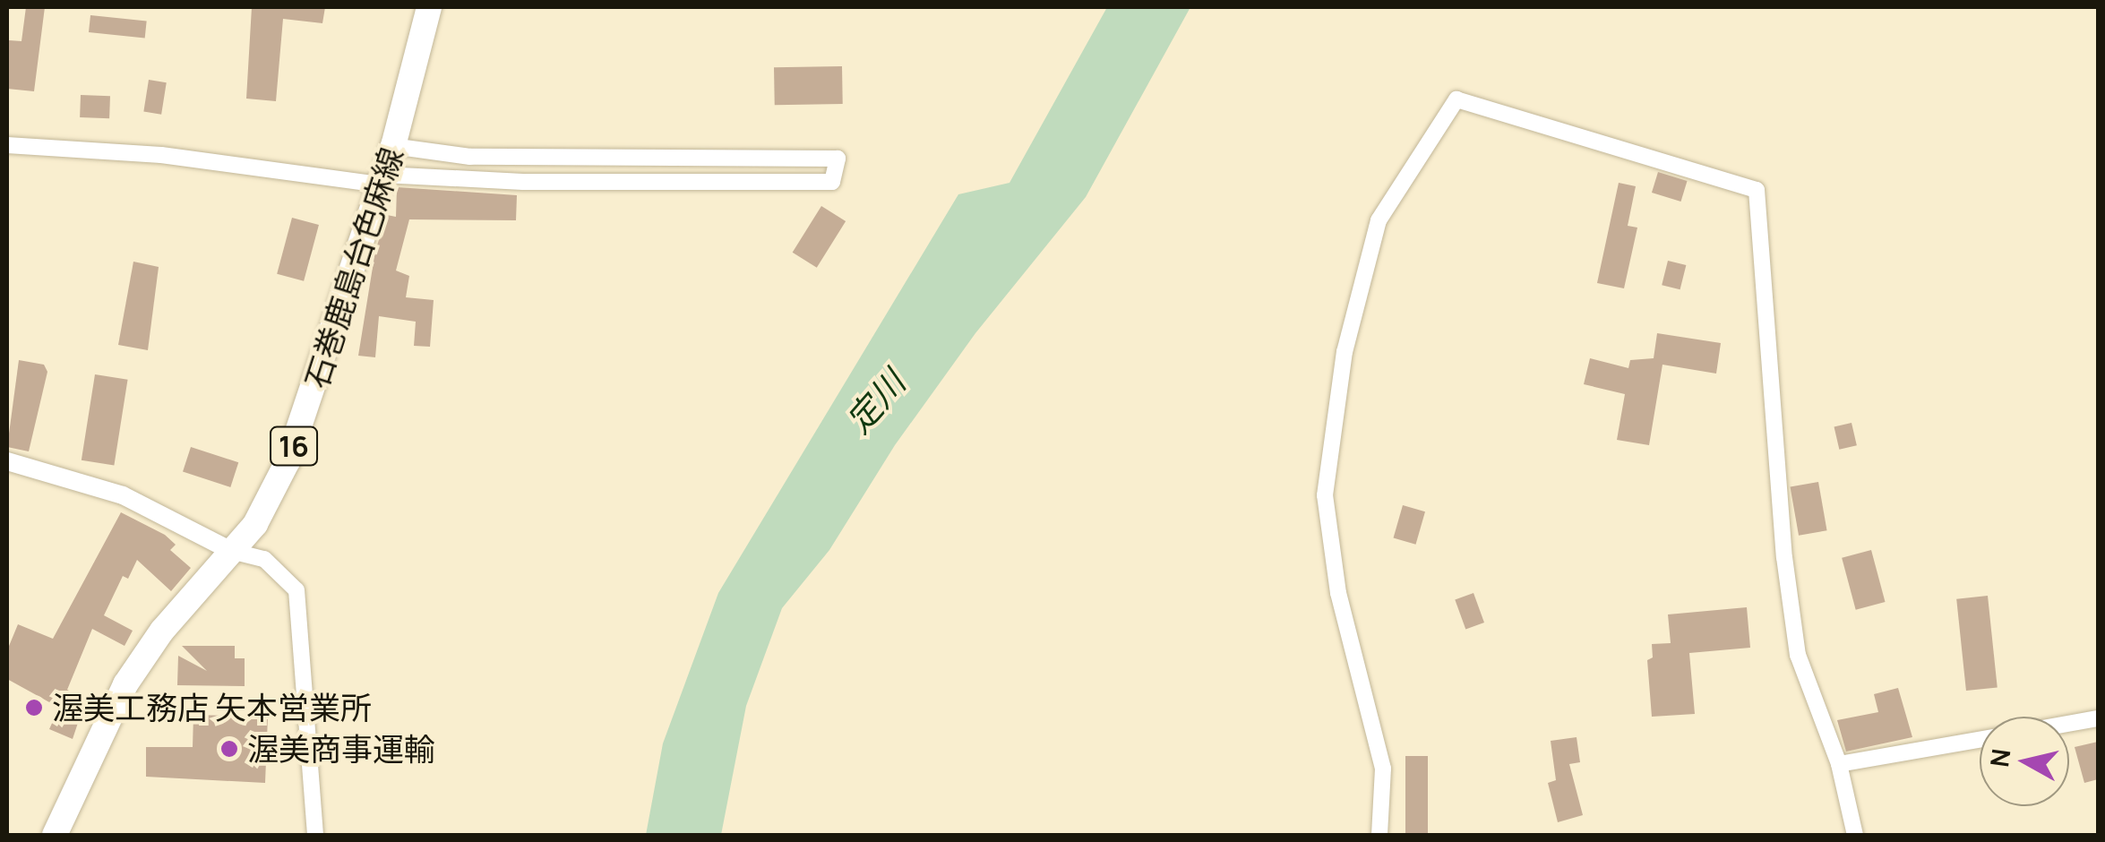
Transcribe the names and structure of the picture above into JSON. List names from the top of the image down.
{
  "streets": {
    "main road": ["石巻鹿島台色麻線", "16"]
  },
  "water": ["定川"],
  "places": ["渥美工務店 矢本営業所", "渥美商事運輸"],
  "north": "left"
}
